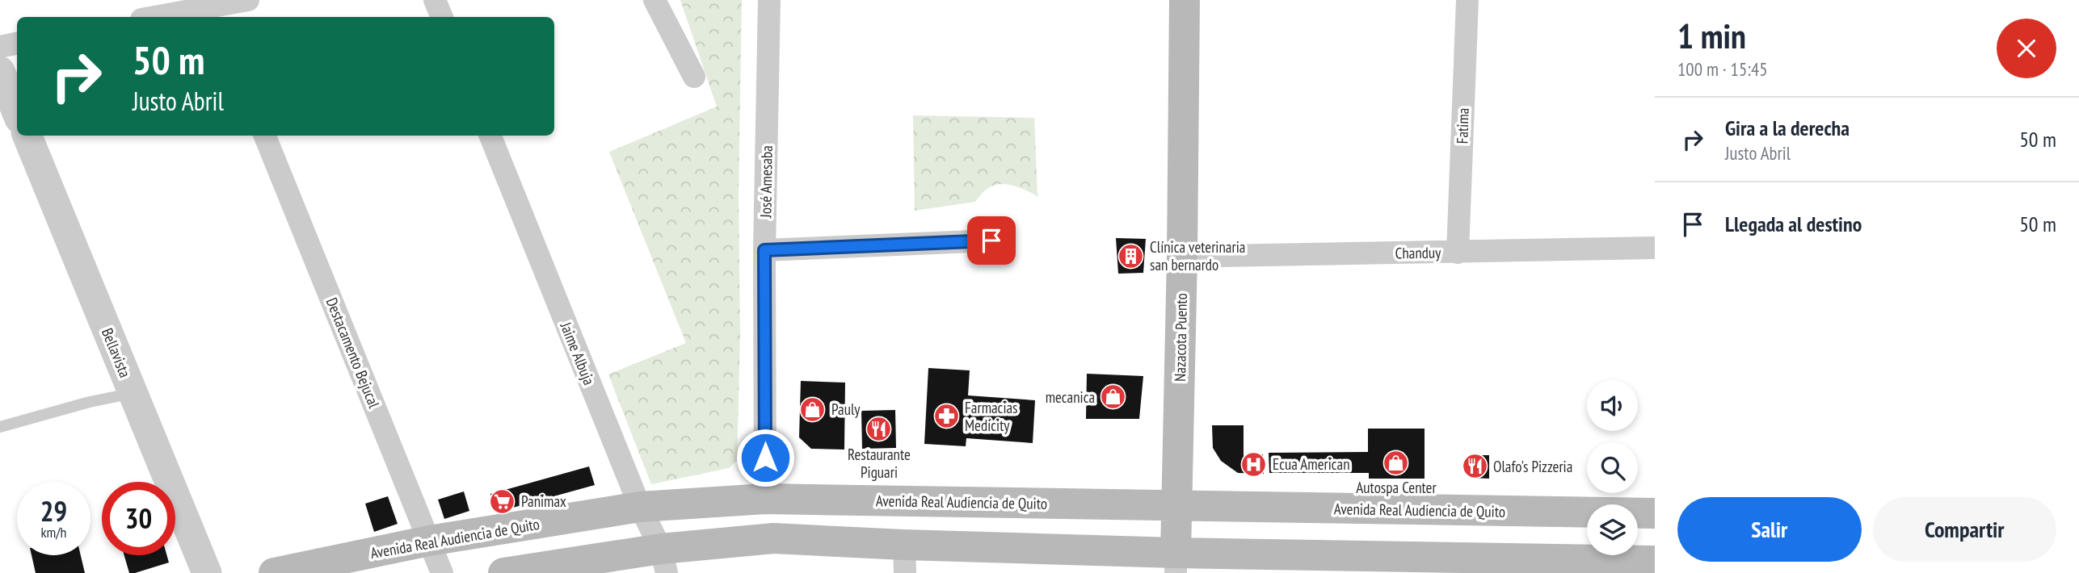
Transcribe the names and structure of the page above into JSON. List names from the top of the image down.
{
  "streets": {
    "main road": ["Nazacota Puento", "Avenida Real Audiencia de Quito"],
    "street": [
      "Fatima",
      "José Amesaba",
      "Chanduy",
      "Bellavista",
      "Destacamento Bejucal",
      "Jaime Albuja"
    ]
  },
  "crossings": [
    ["Fatima", "Chanduy"],
    ["José Amesaba", "Avenida Real Audiencia de Quito"],
    ["Chanduy", "Nazacota Puento"],
    ["Nazacota Puento", "Avenida Real Audiencia de Quito"],
    ["Destacamento Bejucal", "Avenida Real Audiencia de Quito"],
    ["Jaime Albuja", "Avenida Real Audiencia de Quito"]
  ],
  "places": {
    "building": ["Clínica veterinaria san bernardo"],
    "shop": ["mecanica", "Pauly", "Autospa Center"],
    "pharmacy": ["Farmacias Medicity"],
    "restaurant": ["Restaurante Piguari", "Olafo's Pizzeria"],
    "hospital": ["Ecua American"],
    "supermarket": ["Panimax"]
  },
  "page": {
    "heading": ["1 min", "100 m · 15:45"],
    "turn": ["50 m", "Justo Abril"],
    "list": [
      {
        "name": "Gira a la derecha",
        "note": "Justo Abril",
        "value": "50 m"
      },
      {
        "name": "Llegada al destino",
        "value": "50 m"
      }
    ],
    "speed": "29 km/h",
    "limit": "30",
    "buttons": ["Salir", "Compartir"]
  }
}
